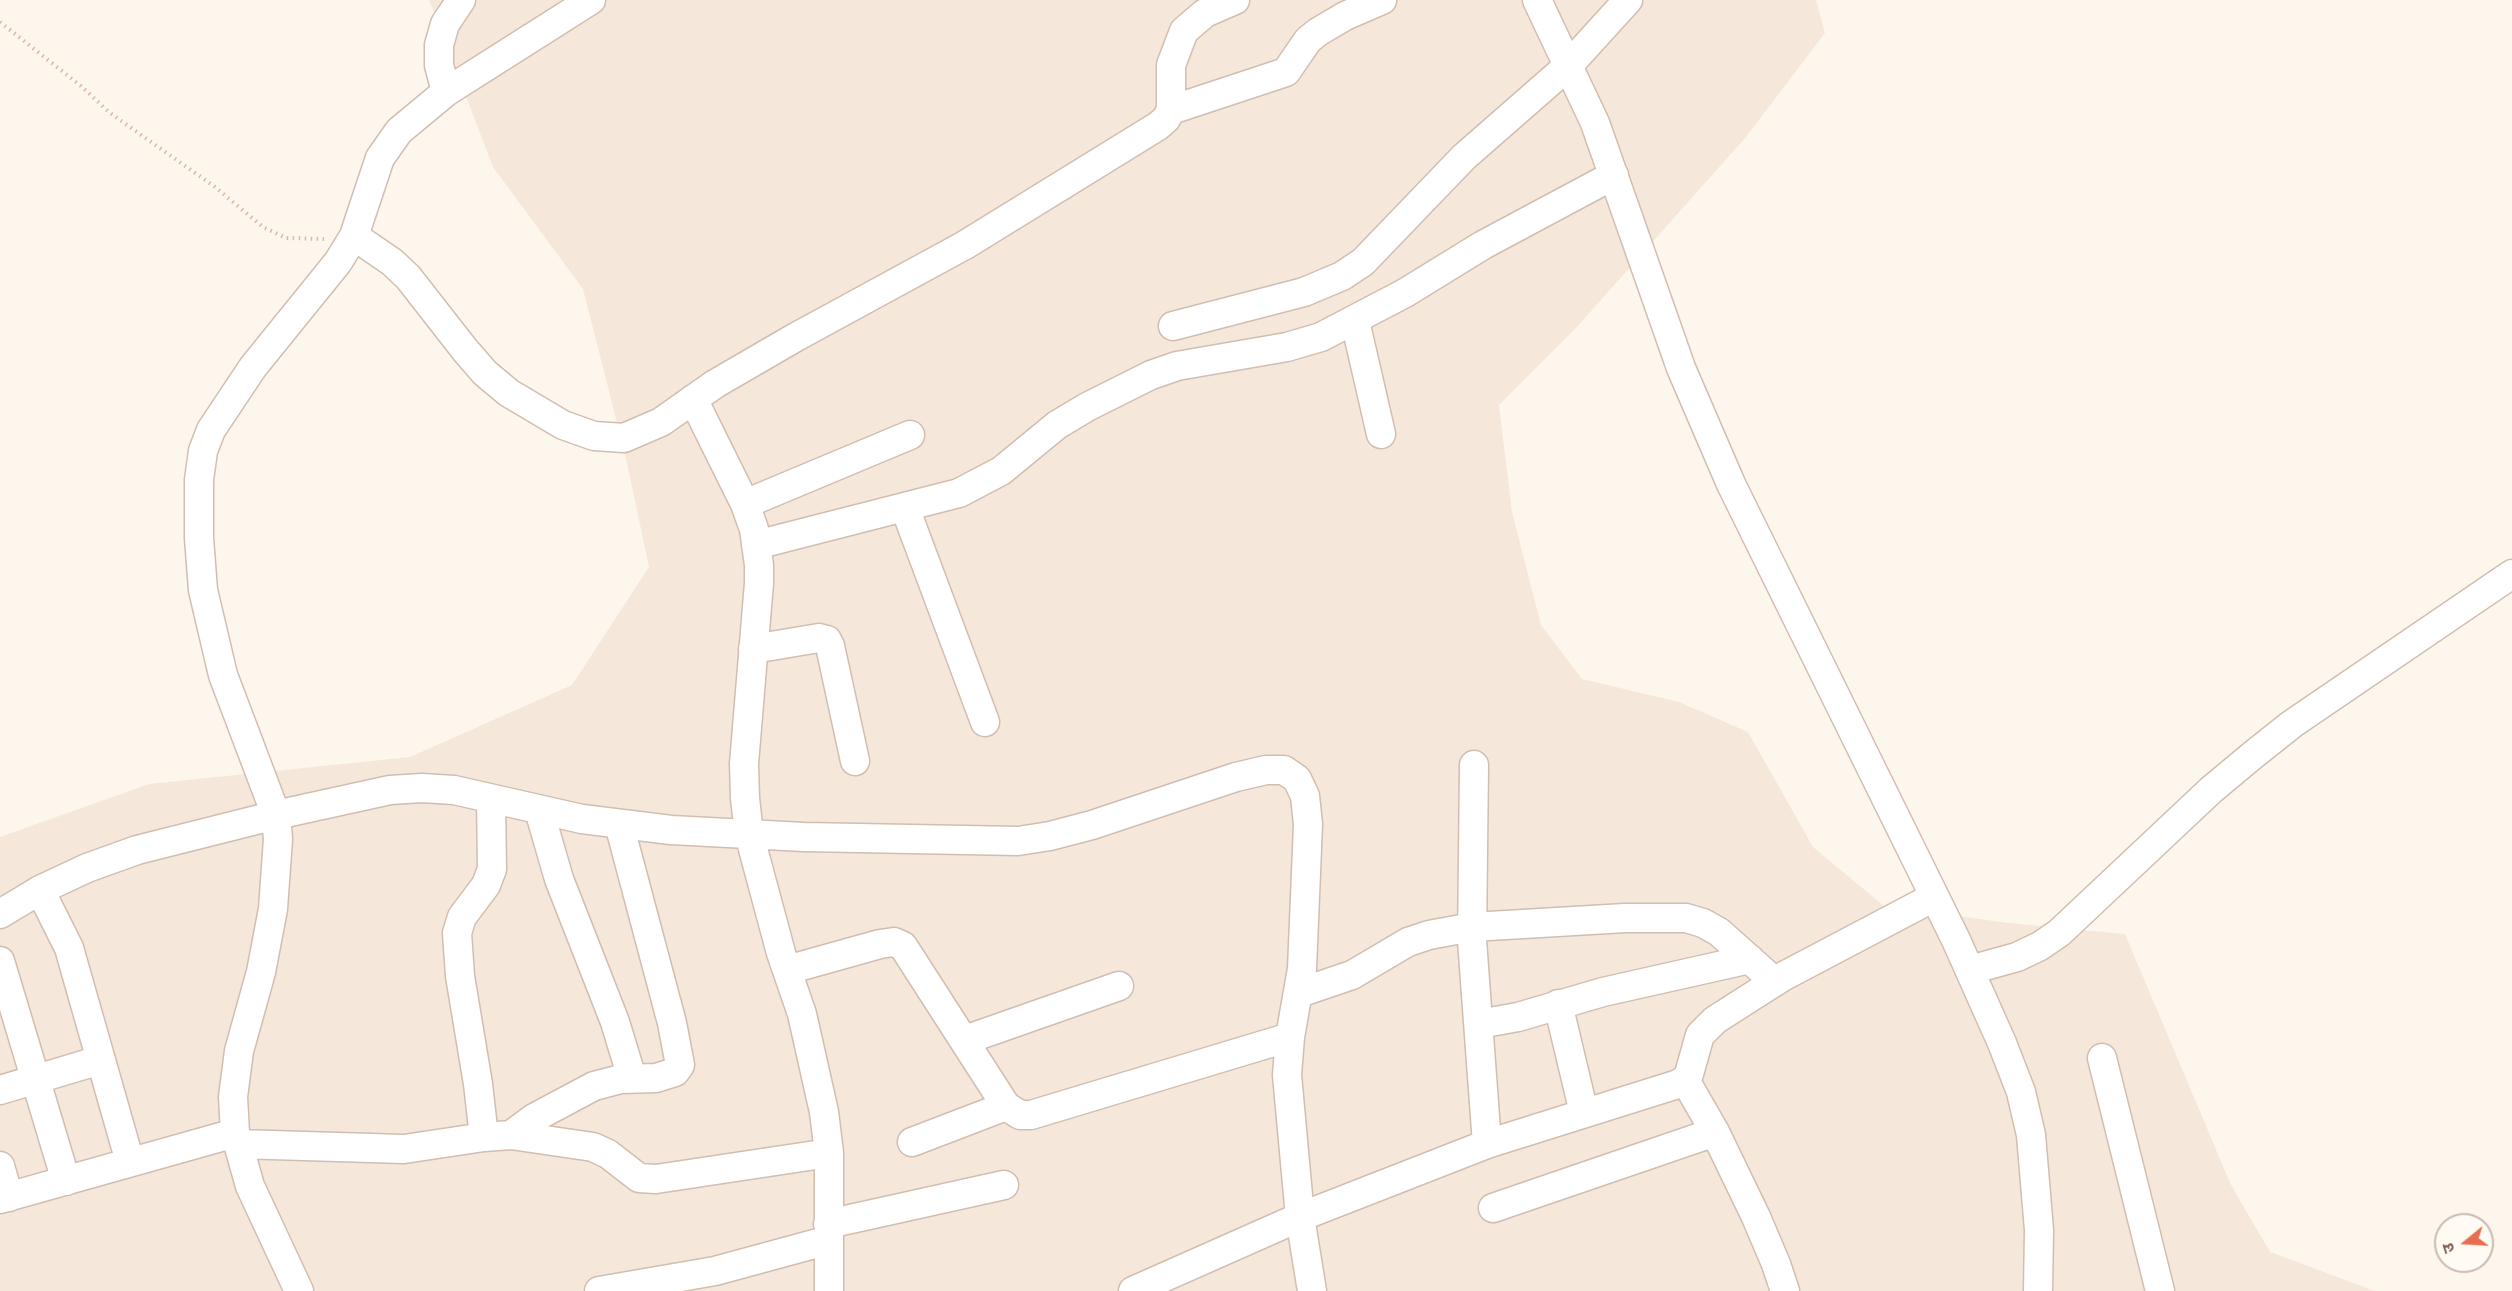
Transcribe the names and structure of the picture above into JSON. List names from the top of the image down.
{
  "north": "left"
}
